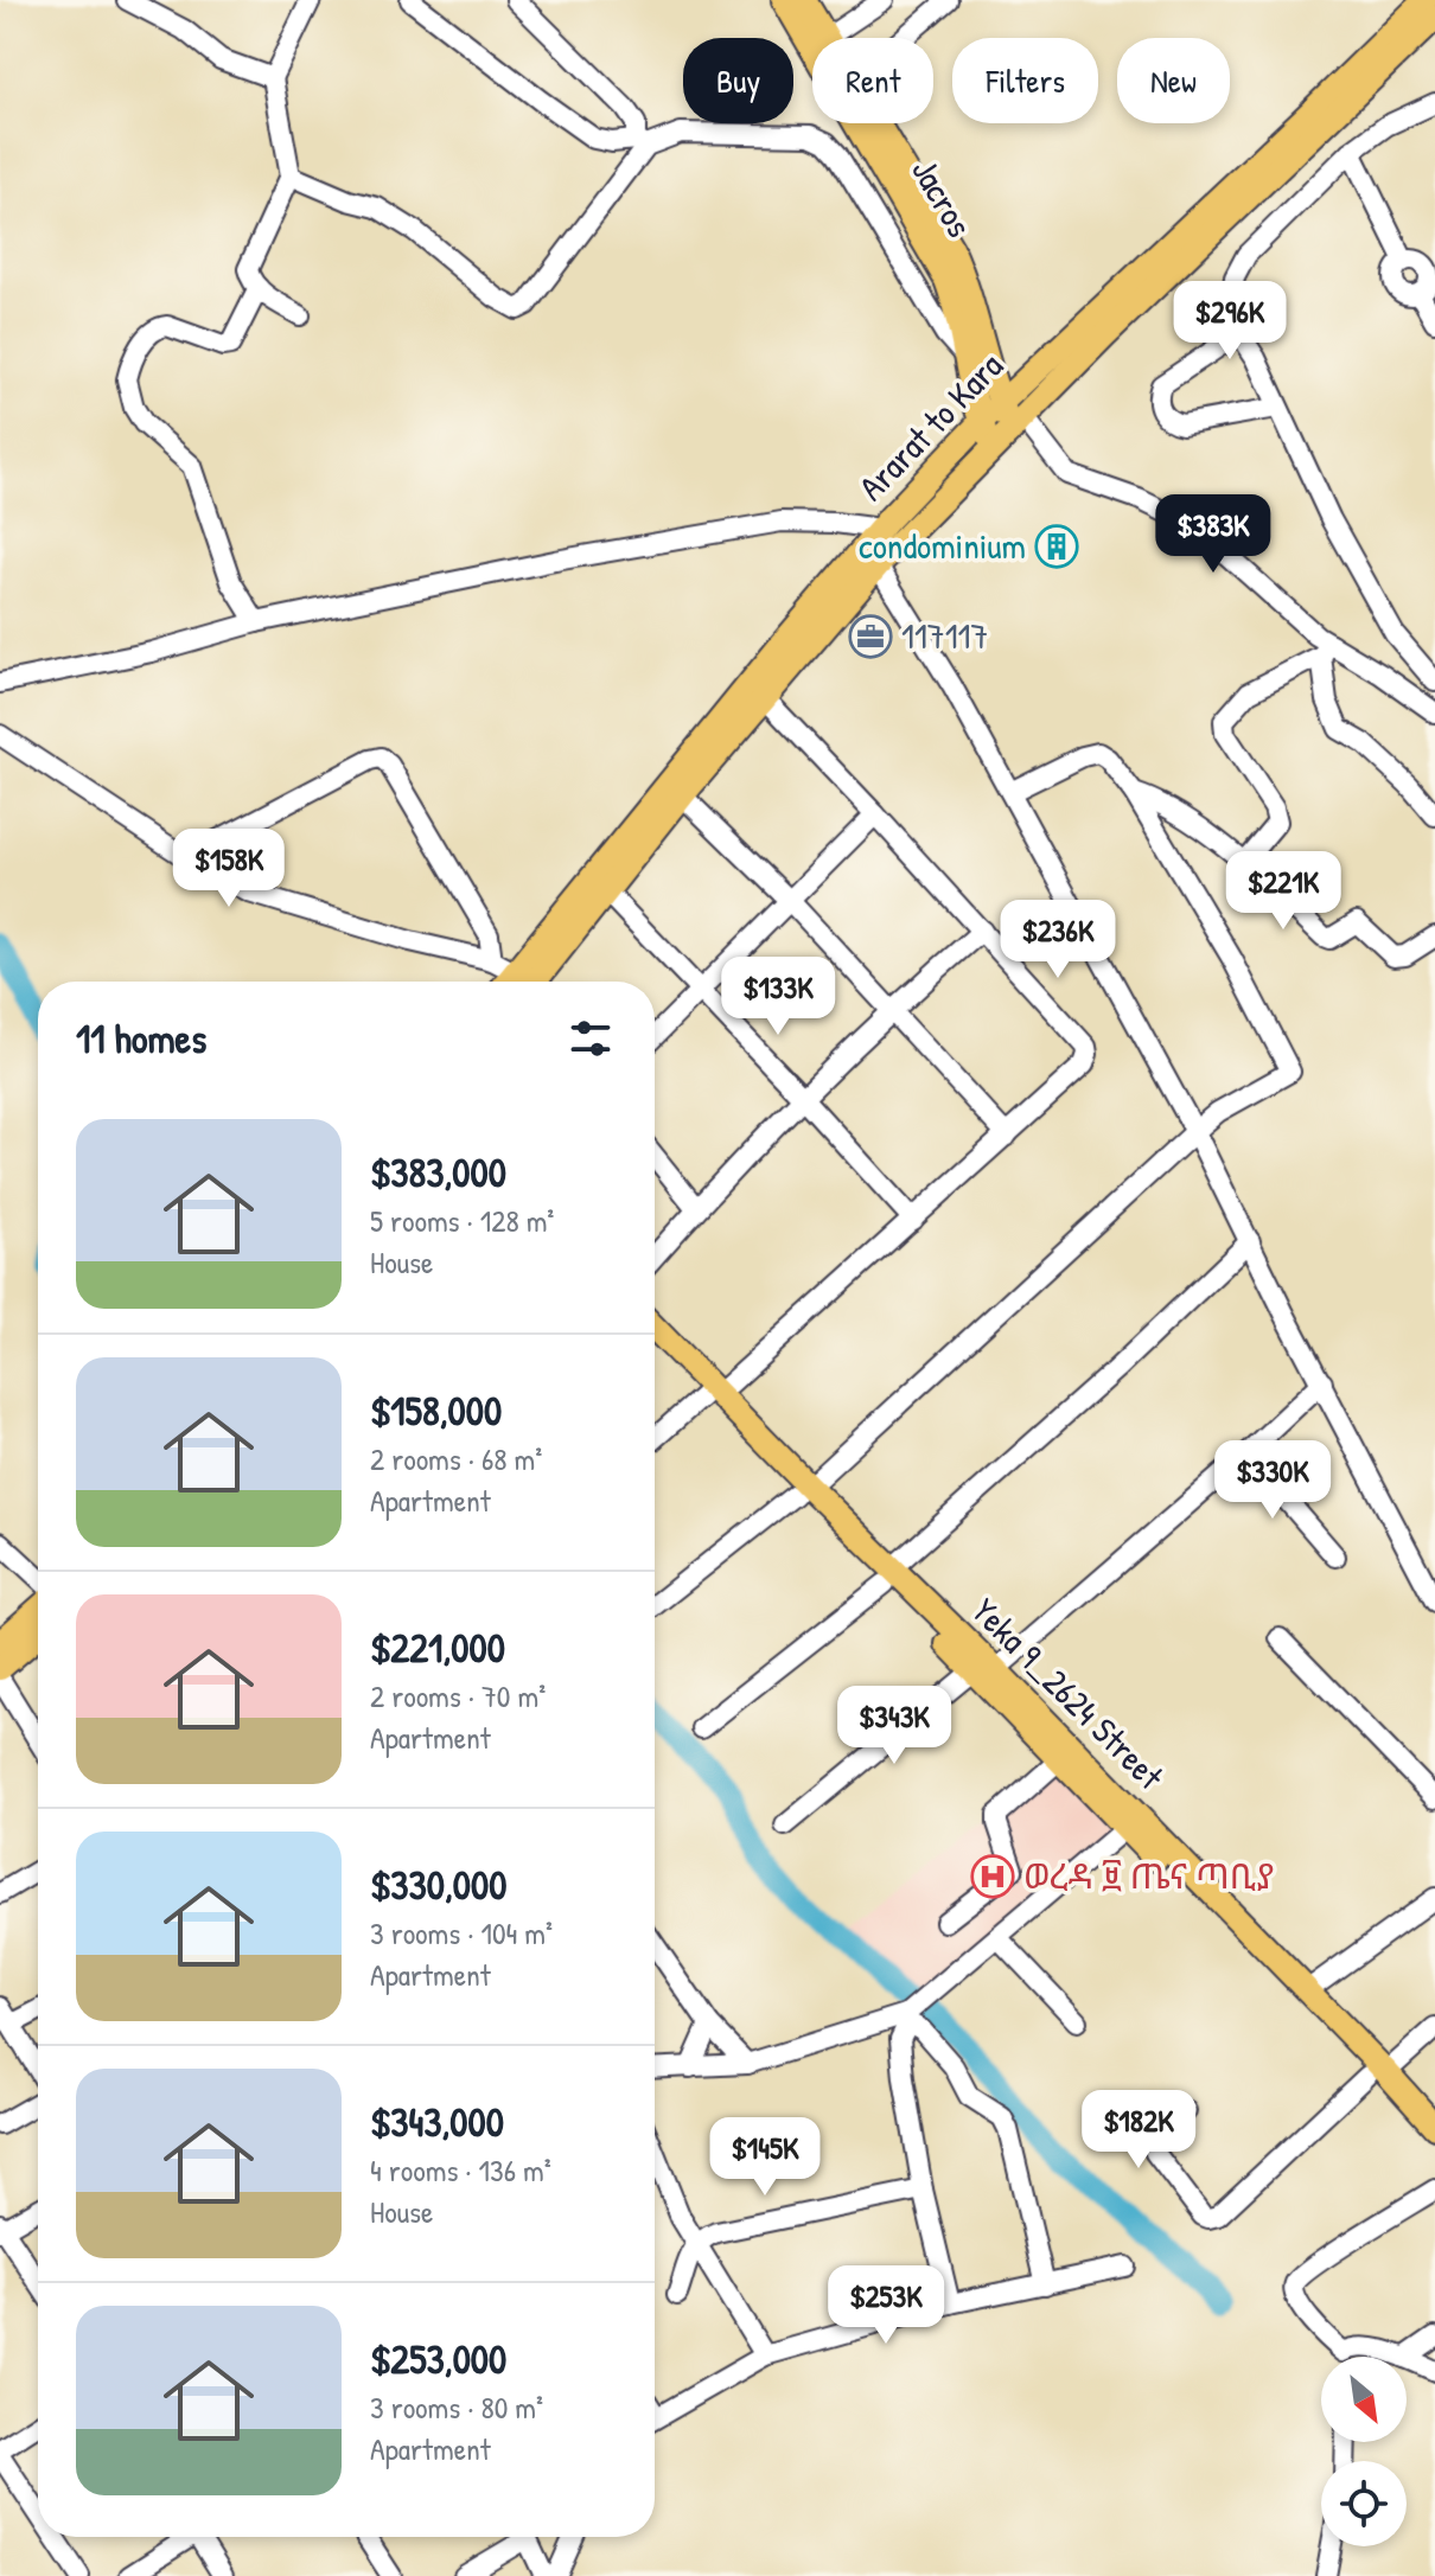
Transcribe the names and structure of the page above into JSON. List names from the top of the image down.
{
  "streets": {
    "main road": ["Jacros", "Ararat to Kara", "Yeka 9_2624 Street"]
  },
  "crossings": [
    ["Jacros", "Ararat to Kara"]
  ],
  "places": {
    "building": ["condominium"],
    "office": ["117117"],
    "hospital": ["ወረዳ ፱ ጤና ጣቢያ"]
  },
  "north": "bottom right",
  "page": {
    "chip": [
      "Buy",
      "Rent",
      "Filters",
      "New"
    ],
    "price": [
      "$296K",
      "$383K",
      "$158K",
      "$221K",
      "$236K",
      "$133K",
      "$330K",
      "$343K",
      "$182K",
      "$145K",
      "$253K"
    ],
    "heading": "11 homes",
    "list": [
      {
        "name": "$383,000",
        "note": "5 rooms · 128 m² · House"
      },
      {
        "name": "$158,000",
        "note": "2 rooms · 68 m² · Apartment"
      },
      {
        "name": "$221,000",
        "note": "2 rooms · 70 m² · Apartment"
      },
      {
        "name": "$330,000",
        "note": "3 rooms · 104 m² · Apartment"
      },
      {
        "name": "$343,000",
        "note": "4 rooms · 136 m² · House"
      },
      {
        "name": "$253,000",
        "note": "3 rooms · 80 m² · Apartment"
      }
    ]
  }
}
